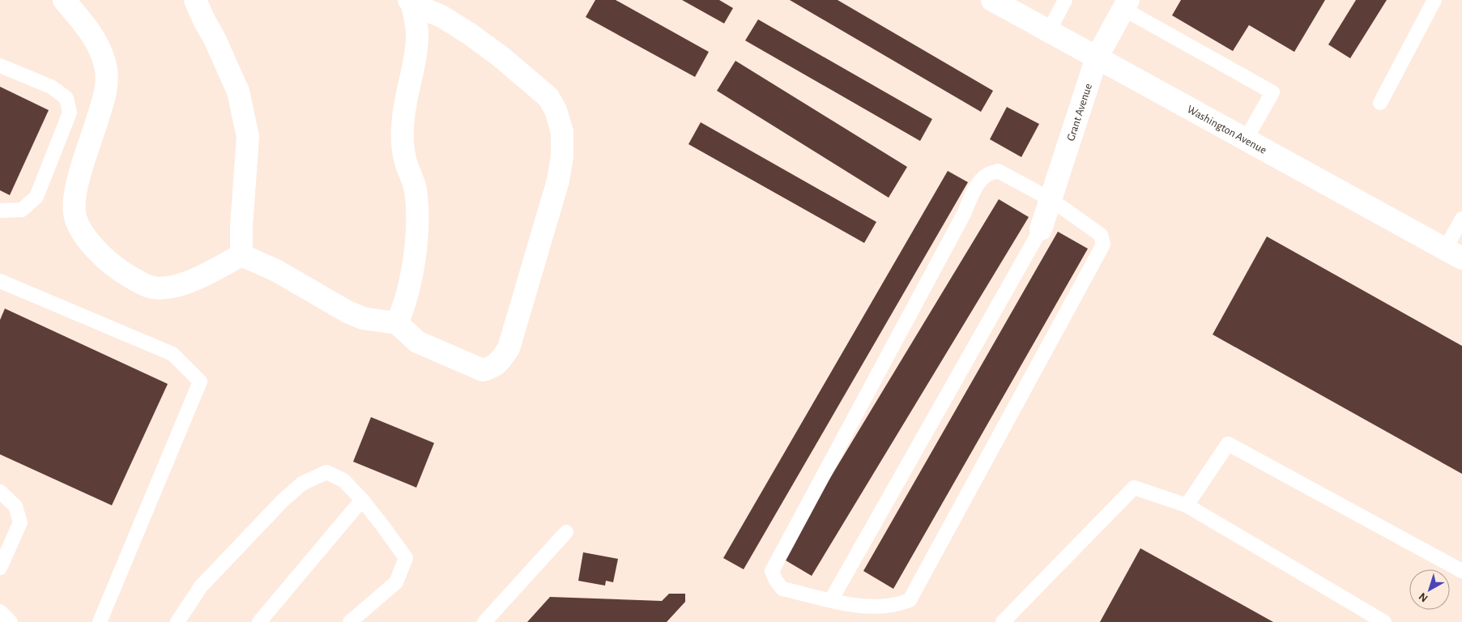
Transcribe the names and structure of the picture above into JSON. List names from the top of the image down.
{
  "streets": {
    "street": ["Grant Avenue", "Washington Avenue"]
  },
  "crossings": [
    ["Grant Avenue", "Washington Avenue"]
  ],
  "north": "bottom left"
}
